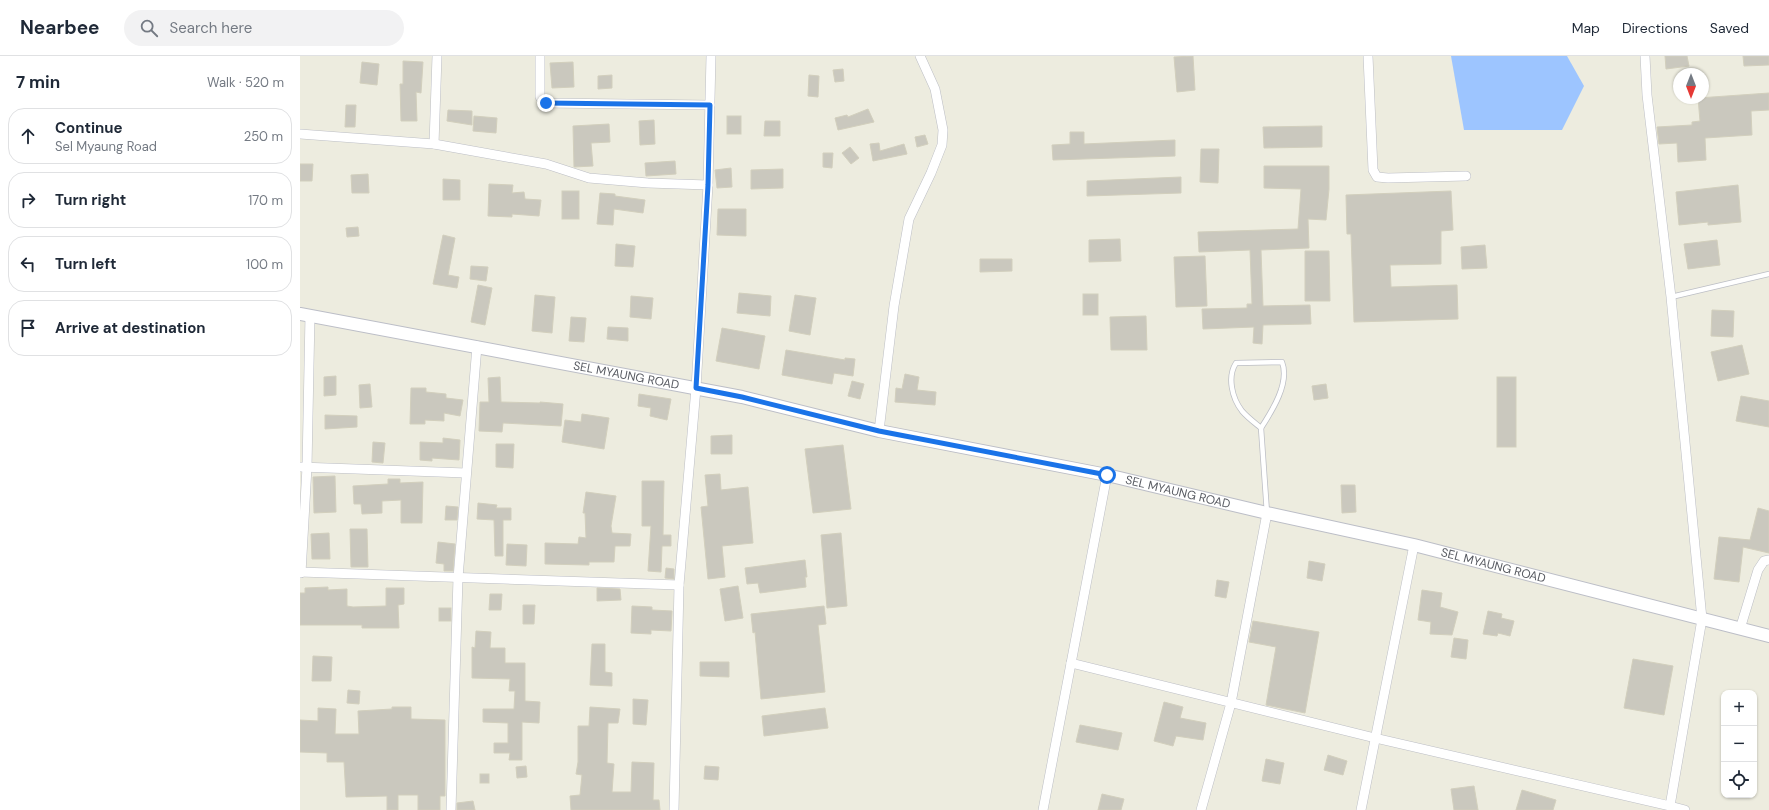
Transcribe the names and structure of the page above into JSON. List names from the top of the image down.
{
  "streets": {
    "main road": ["SEL MYAUNG ROAD"]
  },
  "north": "bottom",
  "page": {
    "header": "Nearbee",
    "search": "Search here",
    "nav": ["Map", "Directions", "Saved"],
    "heading": ["7 min", "Walk · 520 m"],
    "list": [
      ["Continue", "Sel Myaung Road", "250 m"],
      ["Turn right", "170 m"],
      ["Turn left", "100 m"],
      "Arrive at destination"
    ],
    "map_buttons": ["+", "−"]
  }
}
